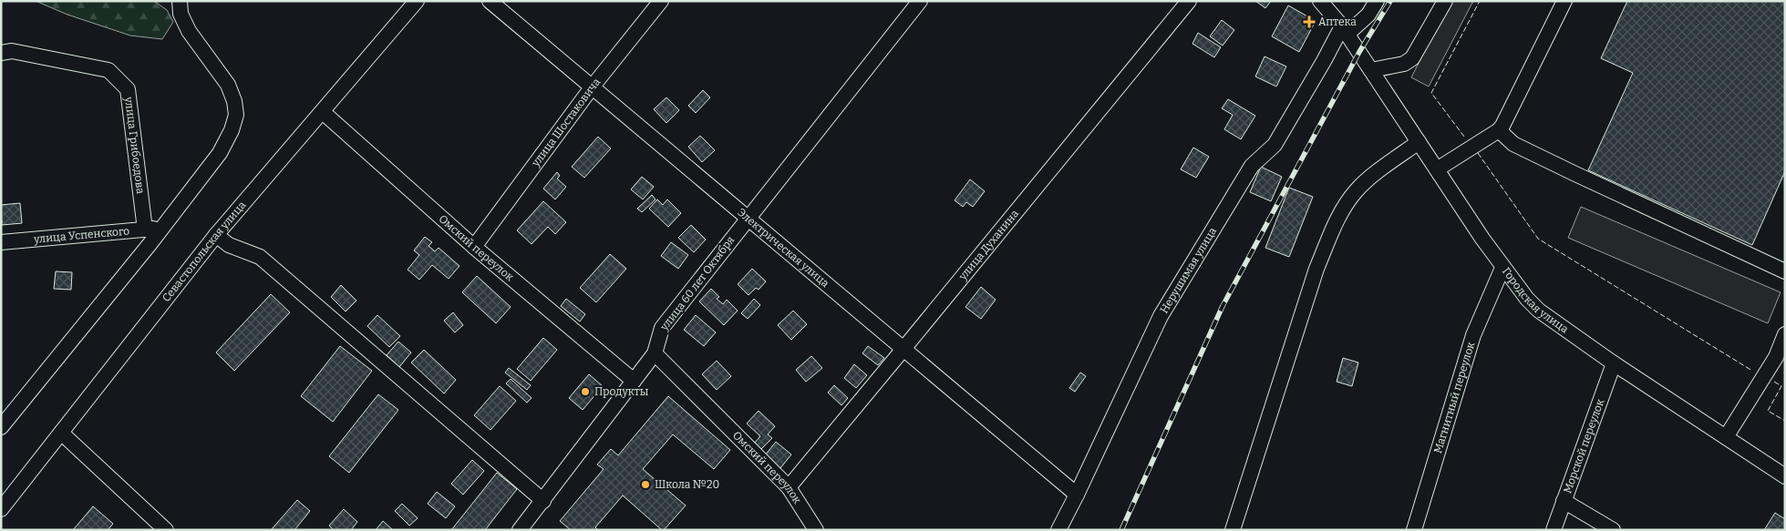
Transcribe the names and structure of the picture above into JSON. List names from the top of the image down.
{
  "streets": {
    "street": [
      "улица Шостаковича",
      "улица Грибоедова",
      "улица Успенского",
      "улица Духанина",
      "Омский переулок",
      "Электрическая улица",
      "Севастопольская улица",
      "Нерушимая улица",
      "улица 60 лет Октября",
      "Городская улица",
      "Магнитный переулок",
      "Морской переулок"
    ]
  },
  "crossings": [
    ["улица Шостаковича", "Омский переулок"],
    ["улица Шостаковича", "Электрическая улица"],
    ["улица Грибоедова", "улица Успенского"],
    ["улица Духанина", "Омский переулок"],
    ["улица Духанина", "Электрическая улица"],
    ["Омский переулок", "Севастопольская улица"],
    ["Омский переулок", "улица 60 лет Октября"],
    ["Электрическая улица", "Нерушимая улица"],
    ["Электрическая улица", "улица 60 лет Октября"],
    ["Нерушимая улица", "Городская улица"],
    ["Городская улица", "Магнитный переулок"],
    ["Городская улица", "Морской переулок"]
  ],
  "places": {
    "health": ["Аптека"],
    "other": ["Продукты", "Школа №20"]
  }
}
